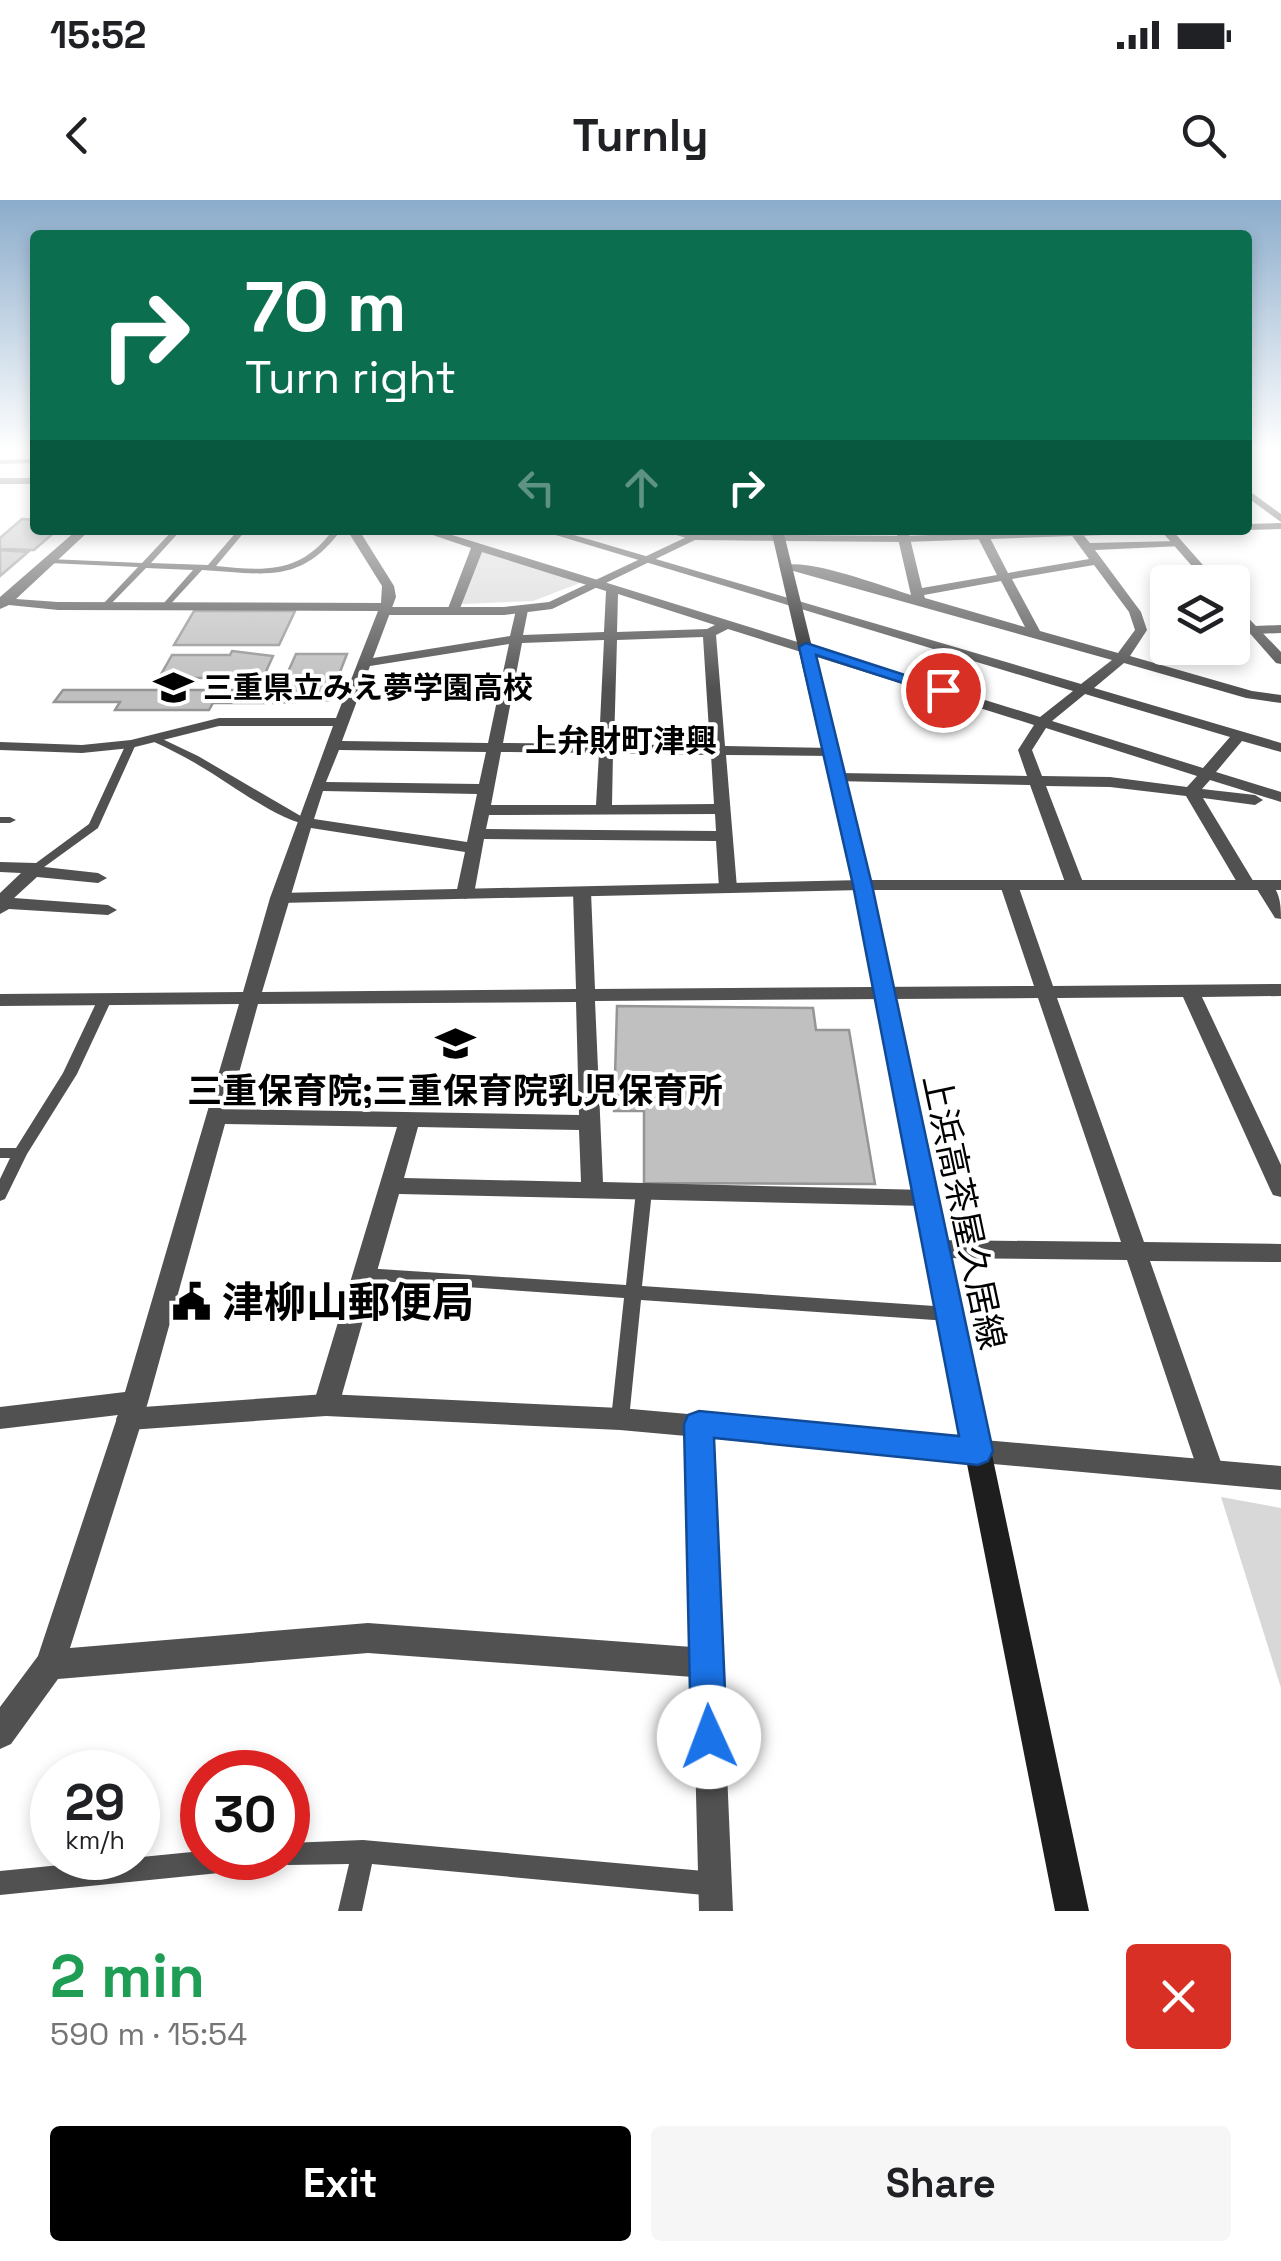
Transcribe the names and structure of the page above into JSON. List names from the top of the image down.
{
  "streets": {
    "main road": ["上浜高茶屋久居線"]
  },
  "districts": ["上弁財町津興"],
  "places": {
    "school or university": ["三重県立みえ夢学園高校", "三重保育院;三重保育院乳児保育所"],
    "public building": ["津柳山郵便局"]
  },
  "page": {
    "status": "15:52",
    "header": "Turnly",
    "turn": ["70 m", "Turn right"],
    "speed": "29 km/h",
    "limit": "30",
    "heading": ["2 min", "590 m · 15:54"],
    "buttons": ["Exit", "Share"]
  }
}
